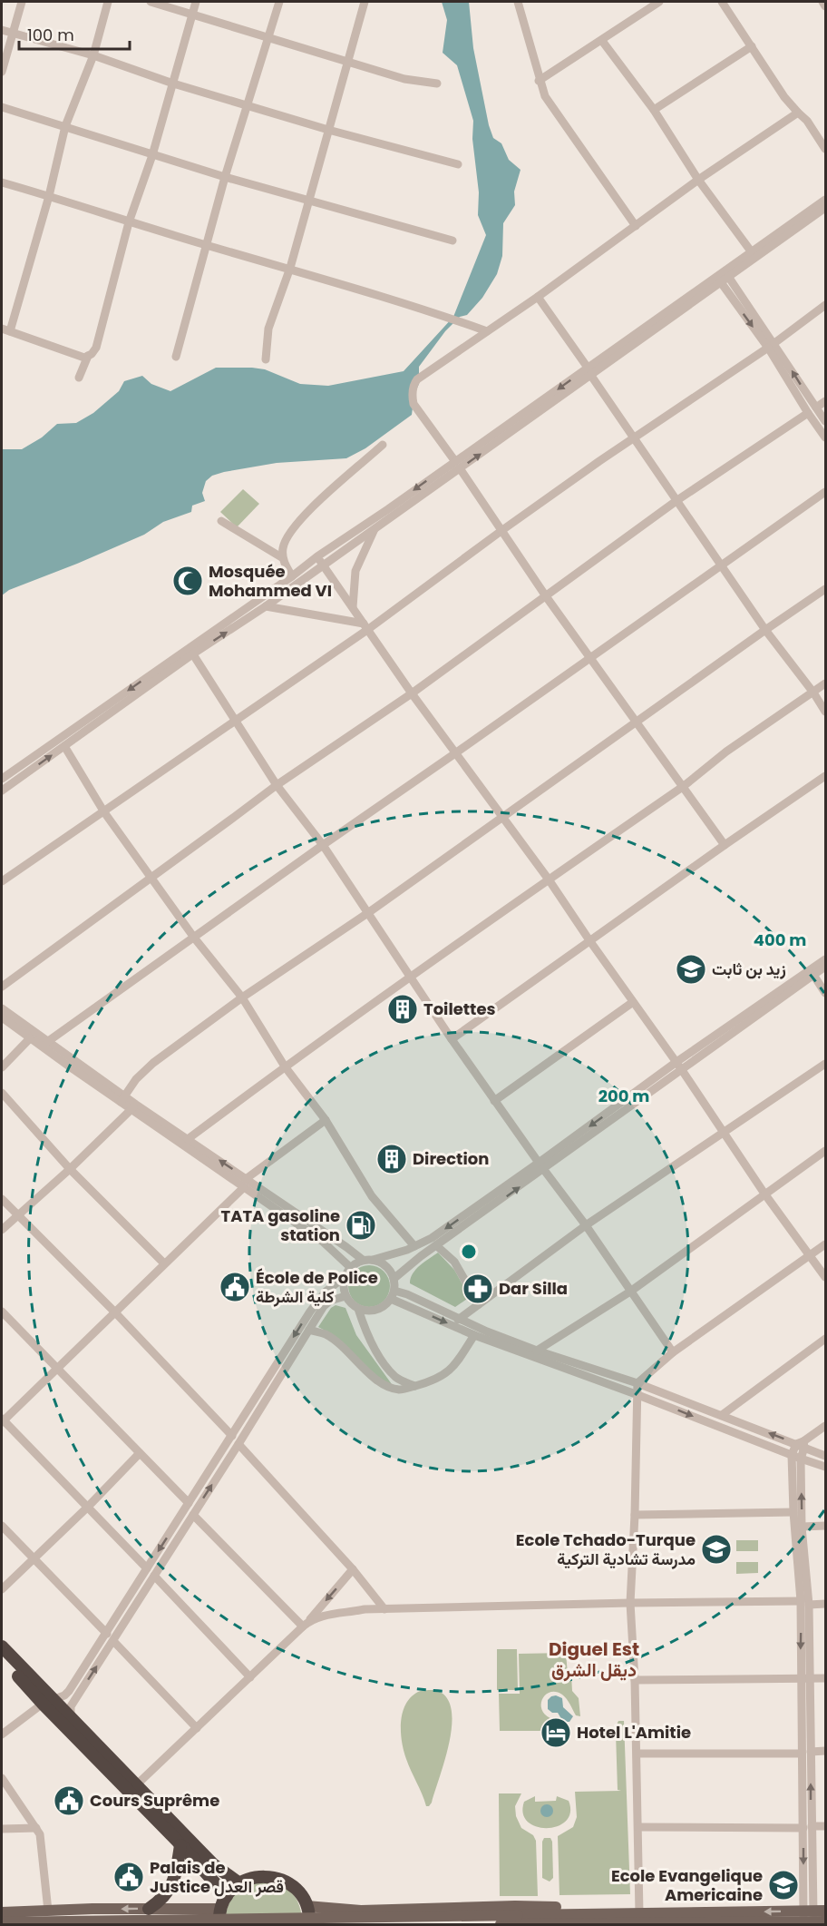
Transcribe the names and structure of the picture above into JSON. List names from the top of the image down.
{
  "districts": ["Diguel Est ديقل الشرق"],
  "places": {
    "mosque": ["Mosquée Mohammed VI"],
    "school or university": ["زيد بن ثابت", "Ecole Tchado-Turque مدرسة تشادية التركية", "Ecole Evangelique Americaine"],
    "building": ["Toilettes", "Direction"],
    "fuel station": ["TATA gasoline station"],
    "public building": ["École de Police كلية الشرطة", "Cours Suprême", "Palais de Justice قصر العدل"],
    "pharmacy": ["Dar Silla"],
    "hotel": ["Hotel L'Amitie"]
  },
  "scale_bar": "100 m",
  "rings": ["400 m", "200 m"]
}
